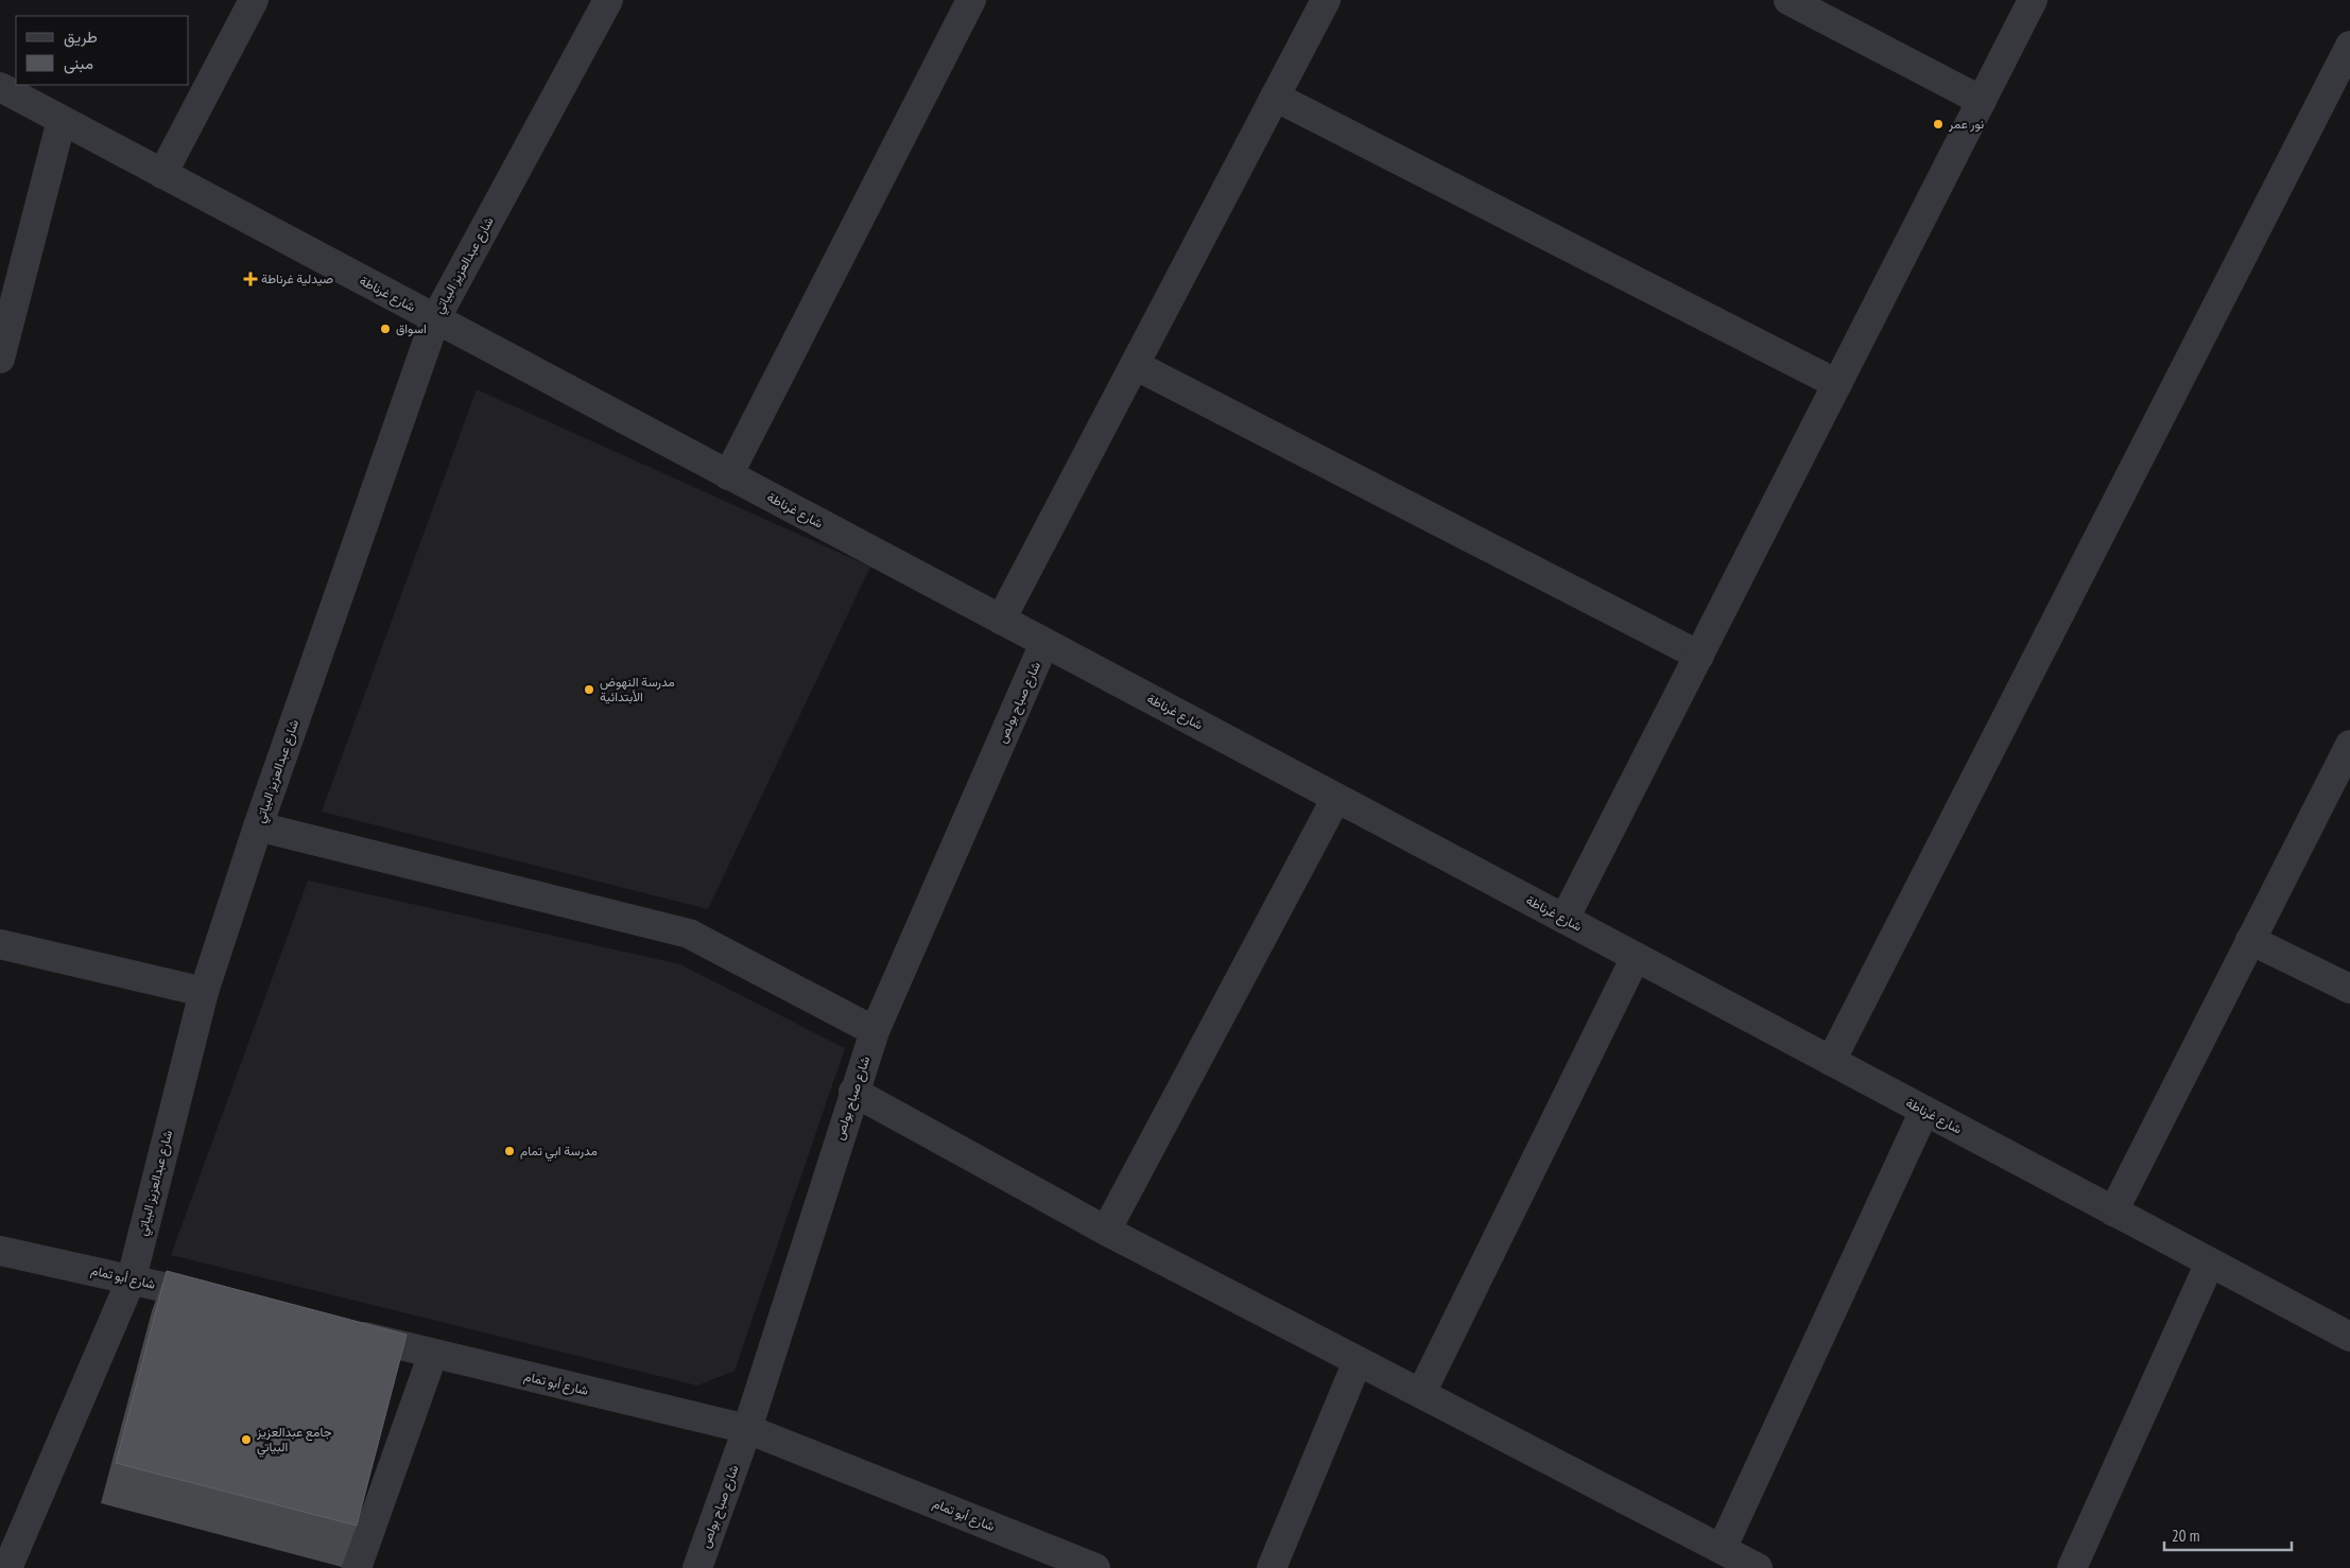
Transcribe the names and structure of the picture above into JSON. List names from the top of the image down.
{
  "streets": {
    "street": [
      "شارع عبدالعزيز البياتي",
      "شارع غرناطة",
      "شارع صباح بولص",
      "شارع أبو تمام"
    ]
  },
  "crossings": [
    ["شارع عبدالعزيز البياتي", "شارع غرناطة"],
    ["شارع عبدالعزيز البياتي", "شارع أبو تمام"],
    ["شارع غرناطة", "شارع صباح بولص"],
    ["شارع صباح بولص", "شارع أبو تمام"]
  ],
  "places": {
    "other": [
      "نور عمر",
      "اسواق",
      "مدرسة النهوض الأبتدائية",
      "مدرسة ابي تمام",
      "جامع عبدالعزيز البياتي"
    ],
    "health": ["صيدلية غرناطة"]
  },
  "legend": ["طريق", "مبنى"],
  "scale_bar": "20 m"
}
